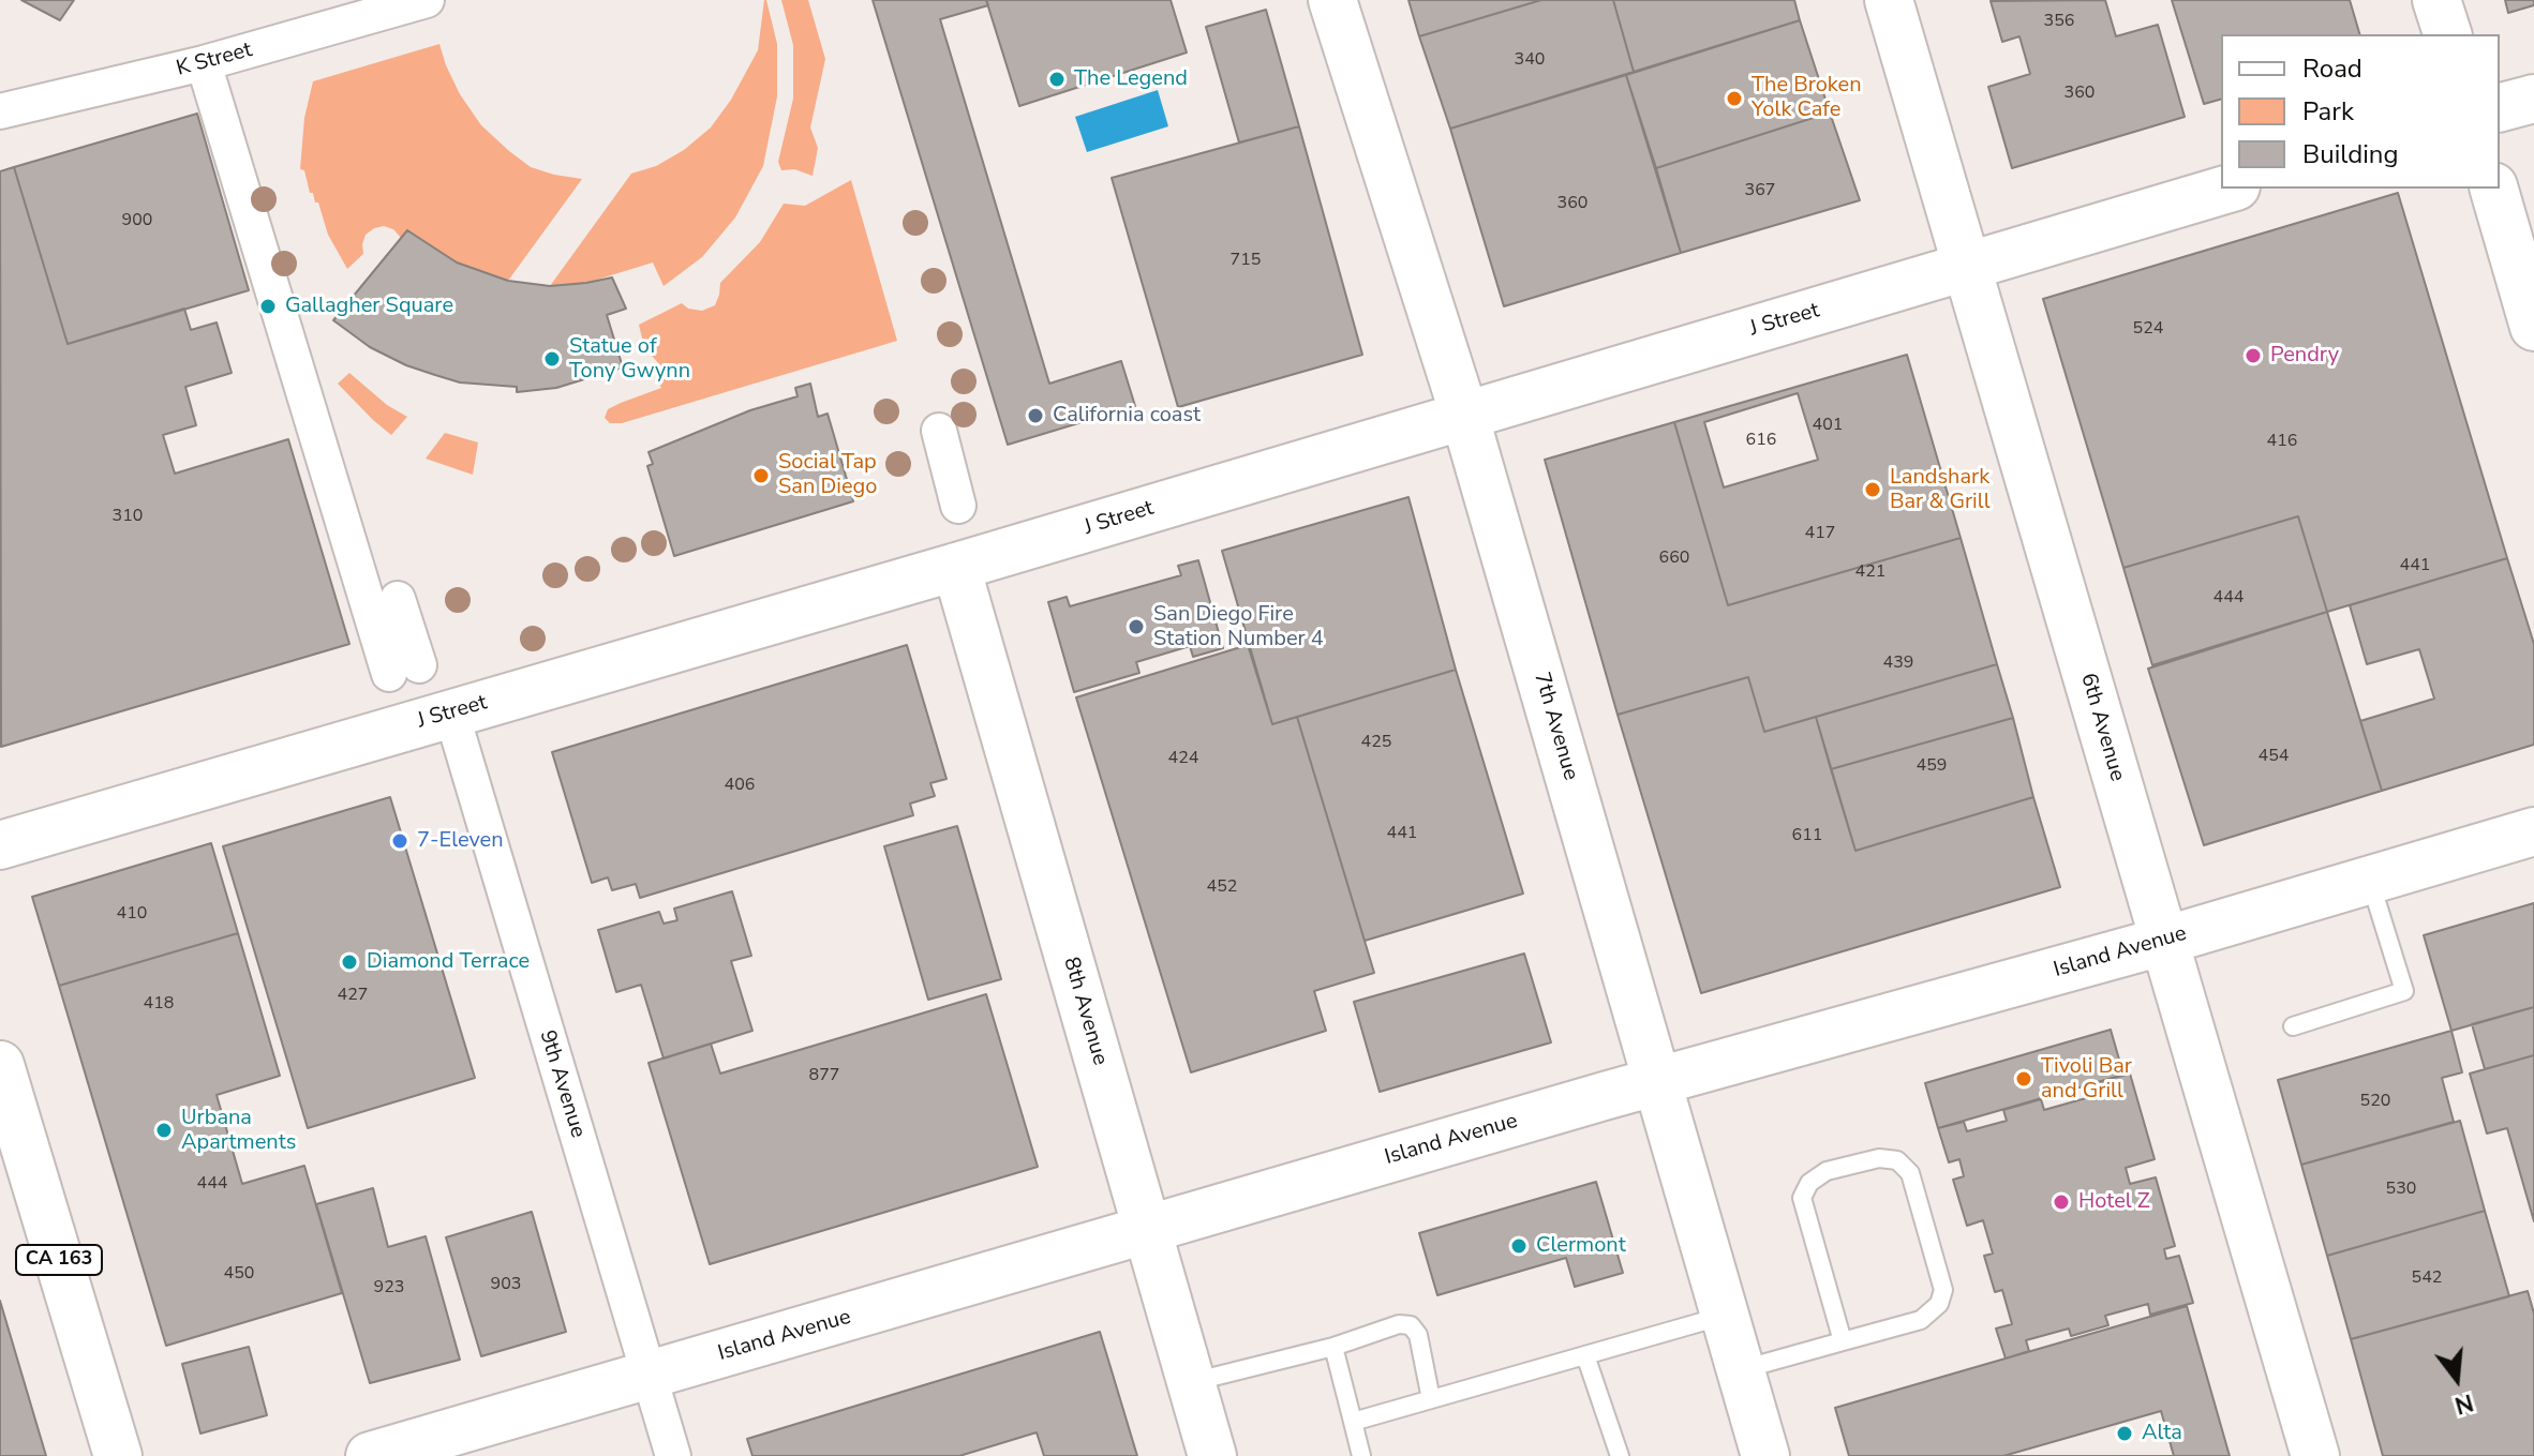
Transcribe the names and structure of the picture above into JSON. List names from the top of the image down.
{
  "streets": {
    "main road": [
      "J Street",
      "7th Avenue",
      "6th Avenue",
      "Island Avenue",
      "8th Avenue",
      "CA 163"
    ],
    "street": ["K Street", "9th Avenue"]
  },
  "crossings": [
    ["J Street", "7th Avenue"],
    ["J Street", "6th Avenue"],
    ["J Street", "8th Avenue"],
    ["J Street", "9th Avenue"],
    ["7th Avenue", "Island Avenue"],
    ["6th Avenue", "Island Avenue"],
    ["Island Avenue", "8th Avenue"],
    ["Island Avenue", "9th Avenue"]
  ],
  "places": [
    "The Legend",
    "The Broken Yolk Cafe",
    "Gallagher Square",
    "Pendry",
    "Statue of Tony Gwynn",
    "California coast",
    "Social Tap San Diego",
    "Landshark Bar & Grill",
    "San Diego Fire Station Number 4",
    "7-Eleven",
    "Diamond Terrace",
    "Tivoli Bar and Grill",
    "Urbana Apartments",
    "Hotel Z",
    "Clermont",
    "Alta"
  ],
  "house_numbers": [
    "356",
    "340",
    "360",
    "367",
    "360",
    "900",
    "715",
    "524",
    "401",
    "616",
    "416",
    "310",
    "417",
    "660",
    "441",
    "421",
    "444",
    "439",
    "425",
    "454",
    "424",
    "459",
    "406",
    "441",
    "611",
    "452",
    "410",
    "427",
    "418",
    "877",
    "520",
    "444",
    "530",
    "450",
    "542",
    "903",
    "923"
  ],
  "legend": ["Road", "Park", "Building"],
  "north": "bottom"
}
